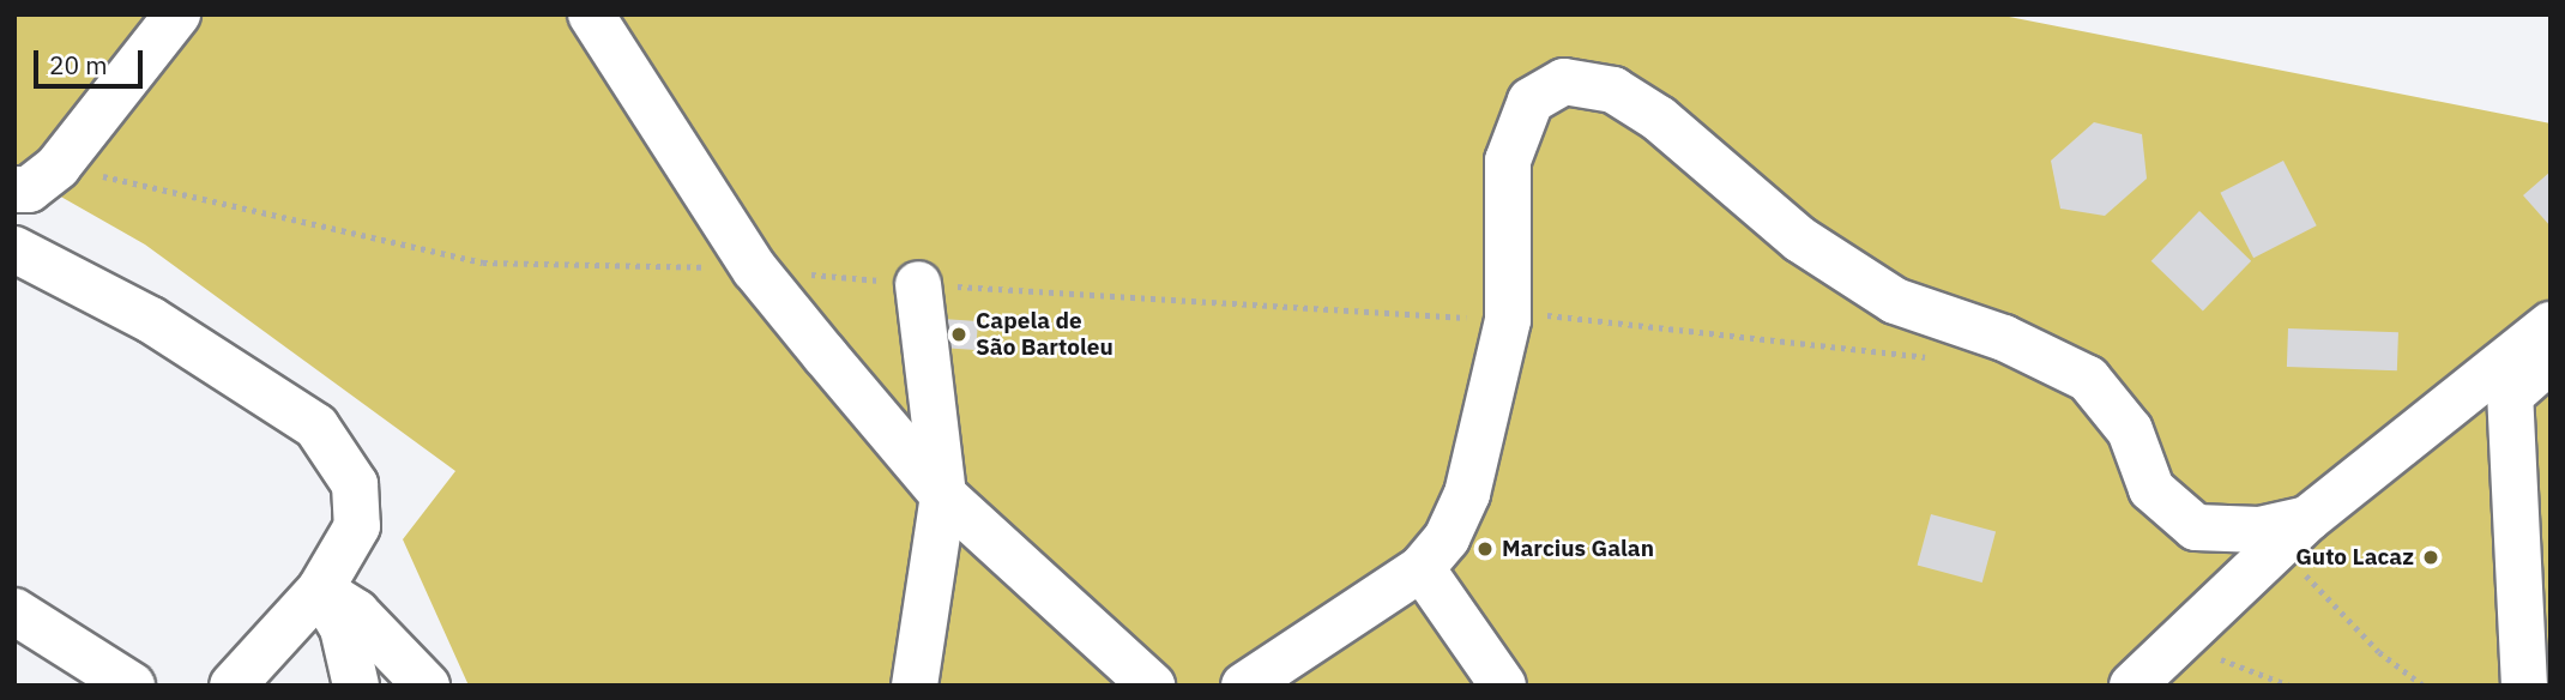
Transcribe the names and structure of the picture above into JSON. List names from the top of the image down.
{
  "places": ["Capela de São Bartoleu", "Marcius Galan", "Guto Lacaz"],
  "scale_bar": "20 m"
}
